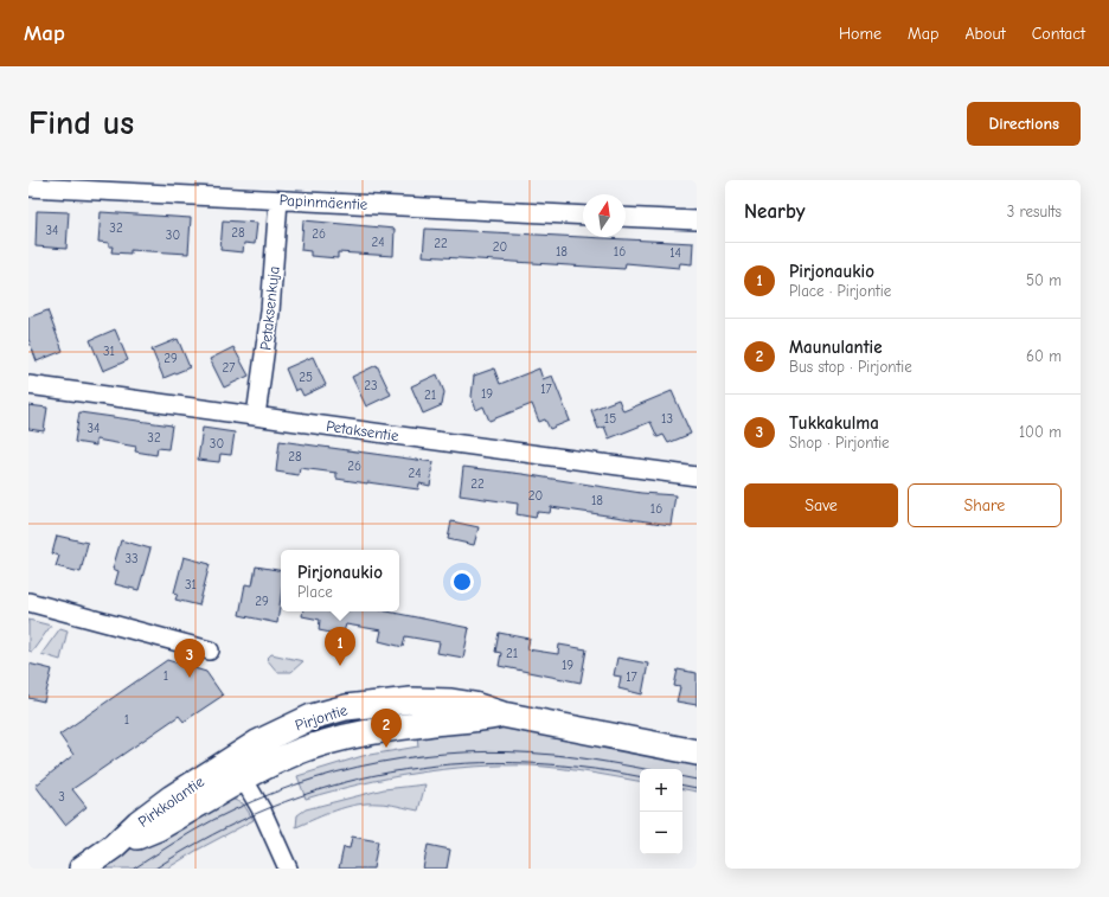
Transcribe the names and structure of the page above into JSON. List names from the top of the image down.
{
  "streets": {
    "main road": ["Pirjontie", "Pirkkolantie"],
    "street": ["Papinmäentie", "Petaksenkuja", "Petaksentie"]
  },
  "crossings": [
    ["Papinmäentie", "Petaksenkuja"],
    ["Petaksenkuja", "Petaksentie"],
    ["Pirjontie", "Pirkkolantie"]
  ],
  "house_numbers": [
    "32",
    "34",
    "28",
    "26",
    "30",
    "24",
    "22",
    "20",
    "18",
    "16",
    "14",
    "31",
    "29",
    "27",
    "25",
    "23",
    "17",
    "19",
    "21",
    "15",
    "13",
    "34",
    "32",
    "30",
    "28",
    "26",
    "24",
    "22",
    "20",
    "18",
    "16",
    "33",
    "31",
    "29",
    "21",
    "19",
    "1",
    "17",
    "1",
    "3"
  ],
  "north": "top",
  "page": {
    "header": "Map",
    "nav": [
      "Home",
      "Map",
      "About",
      "Contact"
    ],
    "buttons": [
      "Directions",
      ["Save", "Share"]
    ],
    "title": "Find us",
    "heading": ["Nearby", "3 results"],
    "list": [
      {
        "mark": "1",
        "name": "Pirjonaukio",
        "note": "Place · Pirjontie",
        "value": "50 m"
      },
      {
        "mark": "2",
        "name": "Maunulantie",
        "note": "Bus stop · Pirjontie",
        "value": "60 m"
      },
      {
        "mark": "3",
        "name": "Tukkakulma",
        "note": "Shop · Pirjontie",
        "value": "100 m"
      }
    ],
    "popup": ["Pirjonaukio", "Place"],
    "pins": ["1", "3", "2"],
    "map_buttons": ["+", "−"]
  }
}
